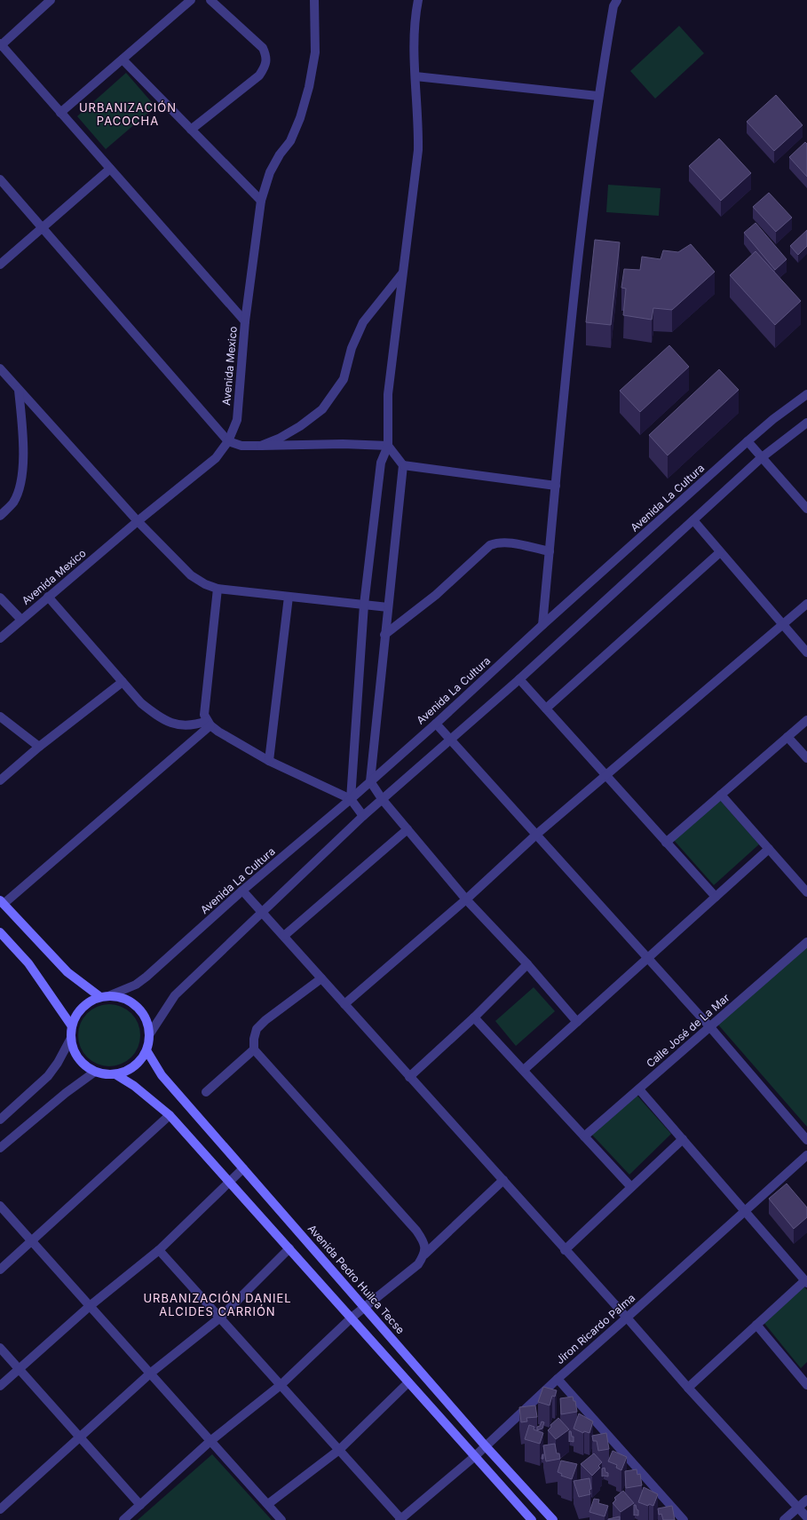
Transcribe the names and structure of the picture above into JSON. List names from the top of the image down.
{
  "streets": {
    "main road": ["Avenida Pedro Huilca Tecse"],
    "street": [
      "Avenida Mexico",
      "Avenida La Cultura",
      "Calle José de La Mar",
      "Jiron Ricardo Palma"
    ]
  },
  "crossings": [
    ["Avenida La Cultura", "Avenida Pedro Huilca Tecse"],
    ["Avenida Pedro Huilca Tecse", "Jiron Ricardo Palma"]
  ],
  "districts": ["URBANIZACIÓN PACOCHA", "URBANIZACIÓN DANIEL ALCIDES CARRIÓN"]
}
